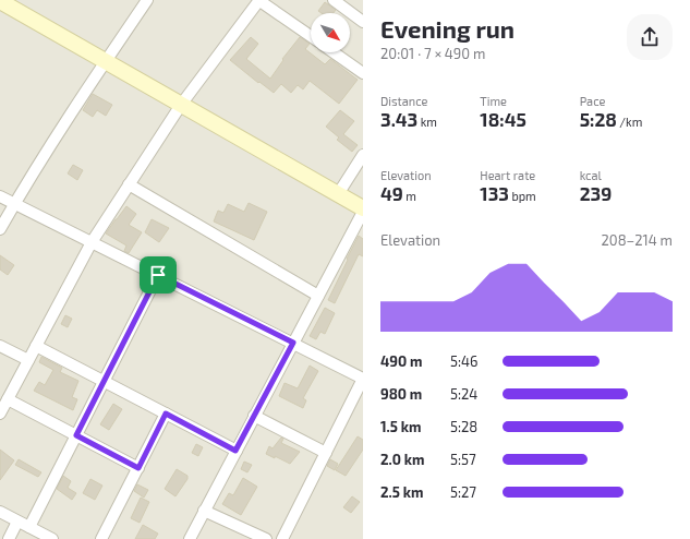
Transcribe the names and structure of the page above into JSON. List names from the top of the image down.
{
  "north": "bottom right",
  "page": {
    "heading": ["Evening run", "20:01 · 7 × 490 m"],
    "stats": [
      ["Distance", "3.43 km"],
      ["Time", "18:45"],
      ["Pace", "5:28 /km"],
      ["Elevation", "49 m"],
      ["Heart rate", "133 bpm"],
      ["kcal", "239"]
    ],
    "chart": ["Elevation", "208–214 m"],
    "list": [
      {
        "name": "490 m",
        "note": "5:46"
      },
      {
        "name": "980 m",
        "note": "5:24"
      },
      {
        "name": "1.5 km",
        "note": "5:28"
      },
      {
        "name": "2.0 km",
        "note": "5:57"
      },
      {
        "name": "2.5 km",
        "note": "5:27"
      }
    ]
  }
}
